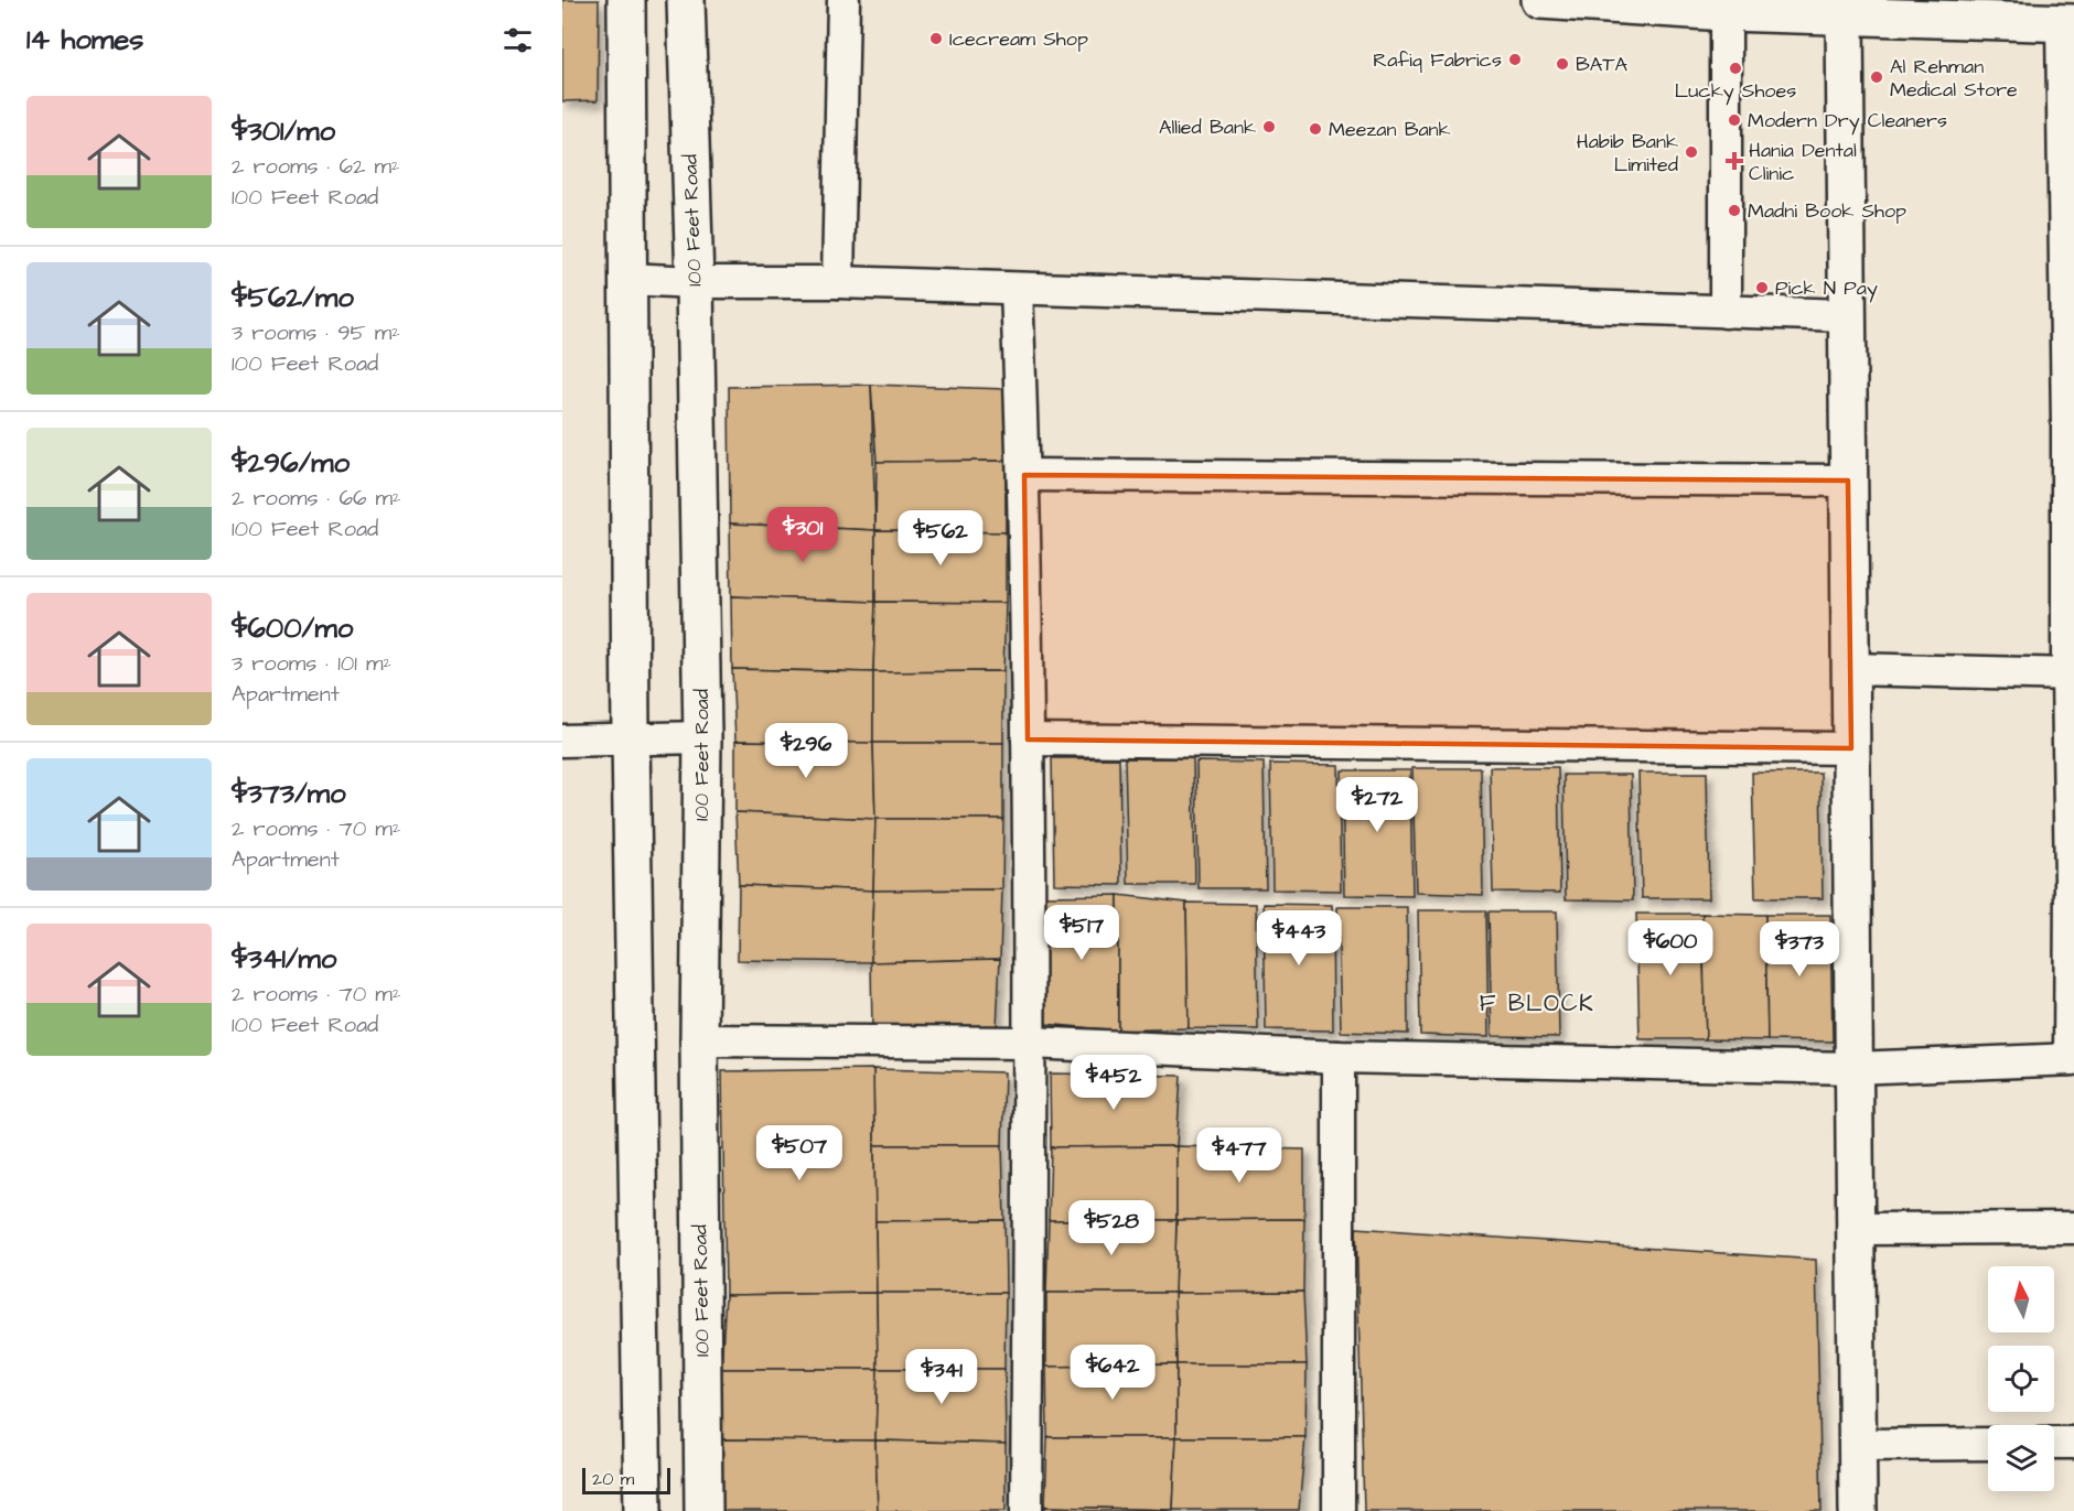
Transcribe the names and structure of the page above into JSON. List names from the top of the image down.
{
  "streets": {
    "main road": ["100 Feet Road"]
  },
  "districts": ["F BLOCK"],
  "places": {
    "other": [
      "Icecream Shop",
      "Rafiq Fabrics",
      "BATA",
      "Lucky Shoes",
      "Al Rehman Medical Store",
      "Modern Dry Cleaners",
      "Allied Bank",
      "Meezan Bank",
      "Habib Bank Limited",
      "Madni Book Shop",
      "Pick N Pay"
    ],
    "health": ["Hania Dental Clinic"]
  },
  "scale_bar": "20 m",
  "north": "top",
  "page": {
    "heading": "14 homes",
    "list": [
      {
        "name": "$301/mo",
        "note": "2 rooms · 62 m² · 100 Feet Road"
      },
      {
        "name": "$562/mo",
        "note": "3 rooms · 95 m² · 100 Feet Road"
      },
      {
        "name": "$296/mo",
        "note": "2 rooms · 66 m² · 100 Feet Road"
      },
      {
        "name": "$600/mo",
        "note": "3 rooms · 101 m² · Apartment"
      },
      {
        "name": "$373/mo",
        "note": "2 rooms · 70 m² · Apartment"
      },
      {
        "name": "$341/mo",
        "note": "2 rooms · 70 m² · 100 Feet Road"
      }
    ],
    "price": [
      "$301",
      "$562",
      "$296",
      "$272",
      "$517",
      "$443",
      "$600",
      "$373",
      "$452",
      "$507",
      "$477",
      "$528",
      "$642",
      "$341"
    ],
    "scale": "20 m"
  }
}
